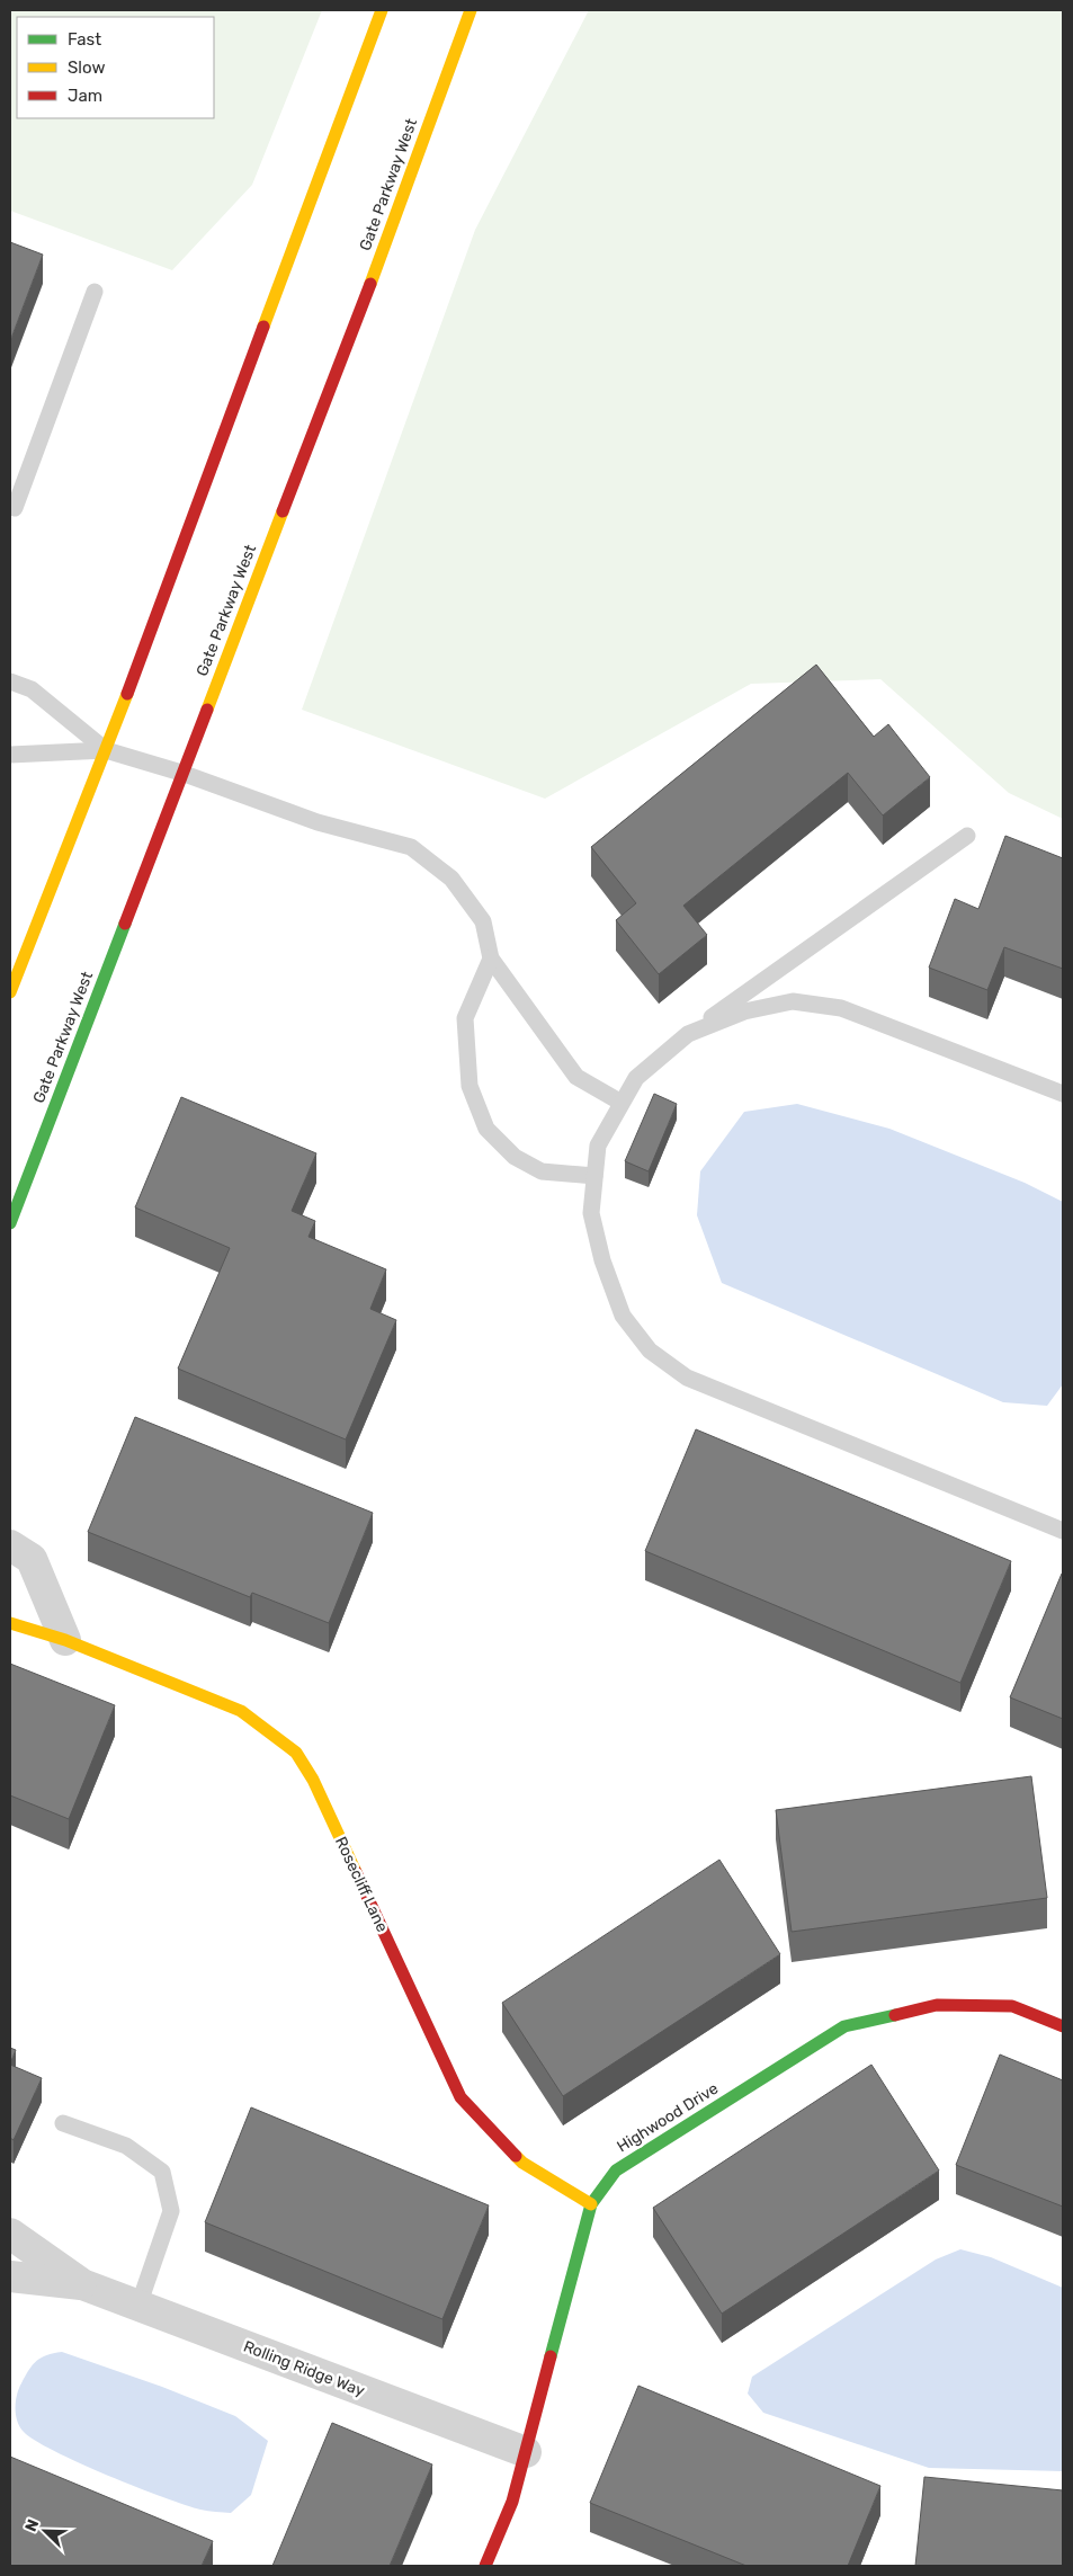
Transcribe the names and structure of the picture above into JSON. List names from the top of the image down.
{
  "streets": {
    "main road": ["Gate Parkway West", "Rosecliff Lane", "Highwood Drive"],
    "street": ["Rolling Ridge Way"]
  },
  "crossings": [
    ["Rosecliff Lane", "Highwood Drive"],
    ["Highwood Drive", "Rolling Ridge Way"]
  ],
  "legend": ["Fast", "Slow", "Jam"],
  "north": "top left"
}
